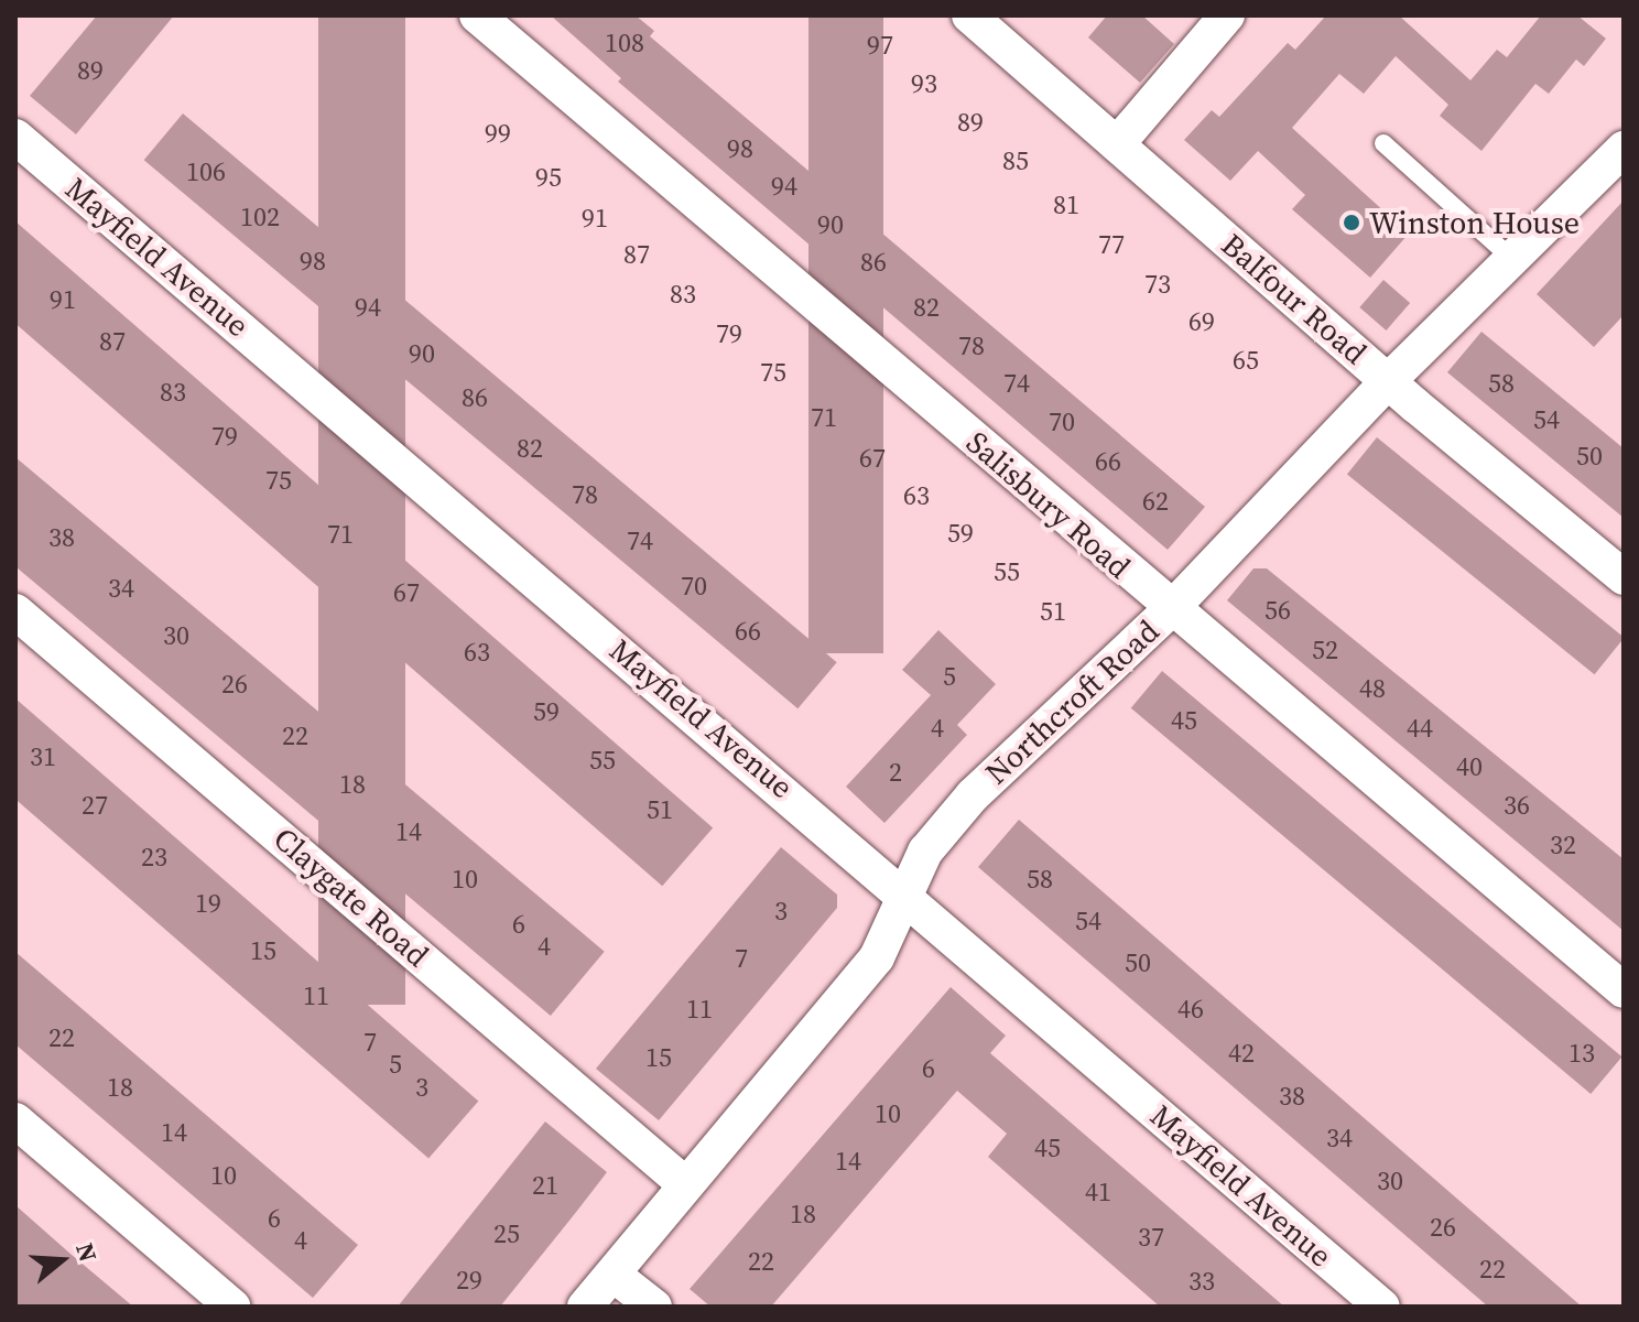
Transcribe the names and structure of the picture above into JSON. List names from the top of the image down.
{
  "streets": {
    "street": [
      "Mayfield Avenue",
      "Balfour Road",
      "Salisbury Road",
      "Northcroft Road",
      "Claygate Road"
    ]
  },
  "crossings": [
    ["Mayfield Avenue", "Northcroft Road"],
    ["Balfour Road", "Northcroft Road"],
    ["Salisbury Road", "Northcroft Road"],
    ["Northcroft Road", "Claygate Road"]
  ],
  "places": ["Winston House"],
  "house_numbers": [
    "108",
    "97",
    "89",
    "93",
    "89",
    "99",
    "98",
    "85",
    "106",
    "95",
    "94",
    "81",
    "102",
    "91",
    "90",
    "77",
    "87",
    "98",
    "86",
    "73",
    "83",
    "91",
    "94",
    "82",
    "69",
    "79",
    "87",
    "78",
    "90",
    "65",
    "75",
    "74",
    "58",
    "83",
    "86",
    "71",
    "54",
    "70",
    "79",
    "82",
    "50",
    "67",
    "66",
    "75",
    "78",
    "63",
    "62",
    "59",
    "71",
    "38",
    "74",
    "55",
    "70",
    "34",
    "67",
    "56",
    "51",
    "66",
    "30",
    "52",
    "63",
    "5",
    "26",
    "48",
    "59",
    "45",
    "4",
    "44",
    "22",
    "31",
    "55",
    "40",
    "2",
    "18",
    "27",
    "36",
    "51",
    "14",
    "32",
    "23",
    "10",
    "58",
    "19",
    "3",
    "54",
    "6",
    "4",
    "15",
    "7",
    "50",
    "11",
    "11",
    "46",
    "22",
    "7",
    "42",
    "13",
    "15",
    "5",
    "6",
    "18",
    "3",
    "38",
    "10",
    "14",
    "34",
    "45",
    "14",
    "10",
    "30",
    "21",
    "41",
    "18",
    "6",
    "26",
    "25",
    "37",
    "4",
    "22",
    "22",
    "29",
    "33"
  ],
  "north": "right"
}
